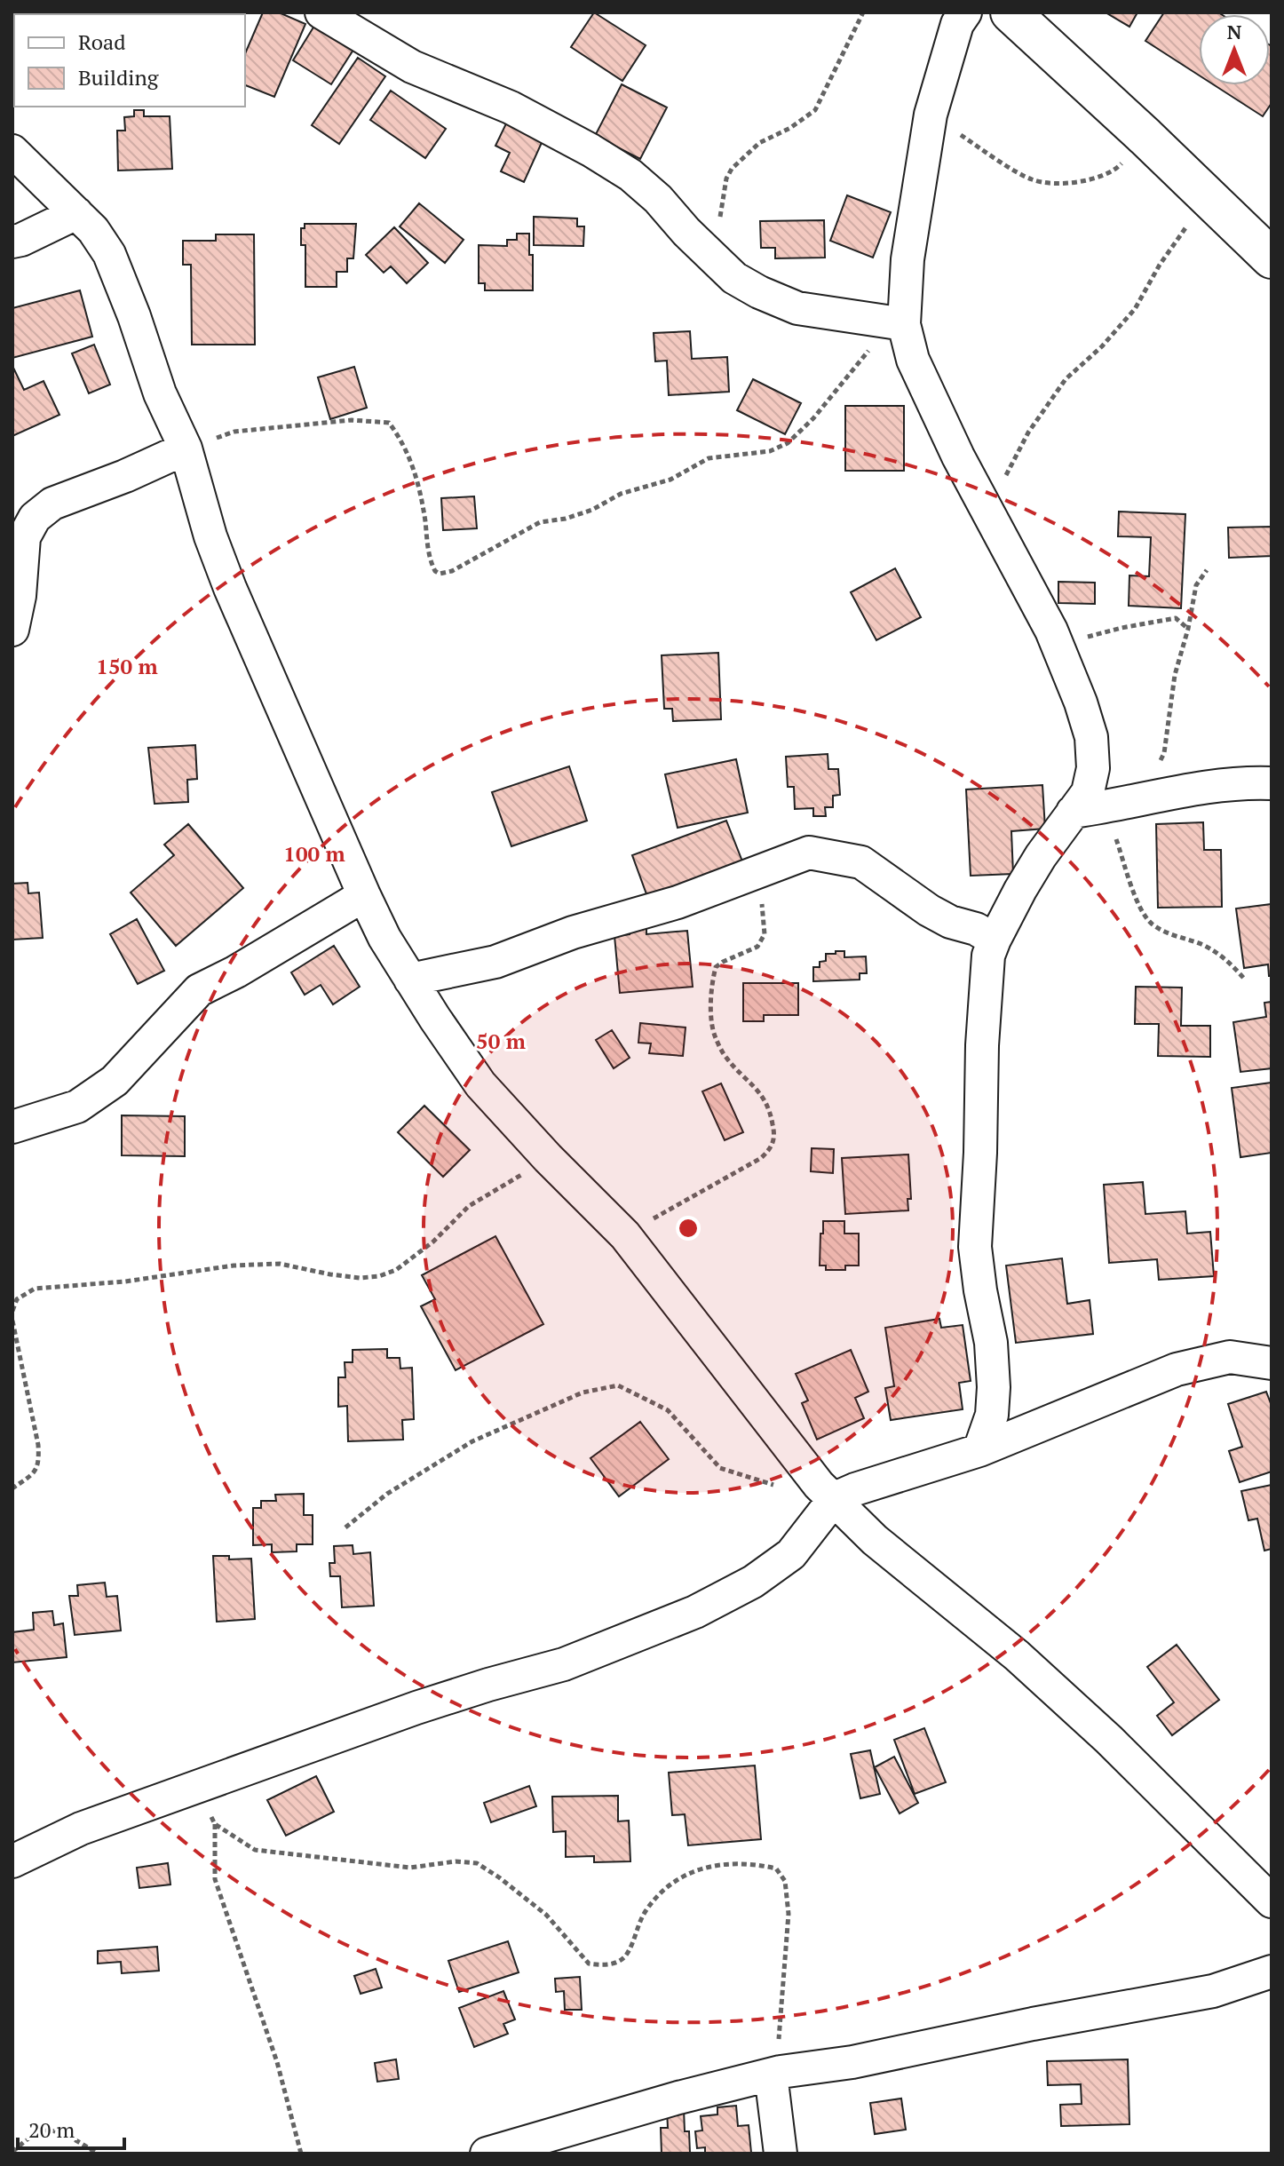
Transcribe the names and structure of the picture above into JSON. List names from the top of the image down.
{
  "legend": ["Road", "Building"],
  "scale_bar": "20 m",
  "north": "top",
  "rings": ["150 m", "100 m", "50 m"]
}
